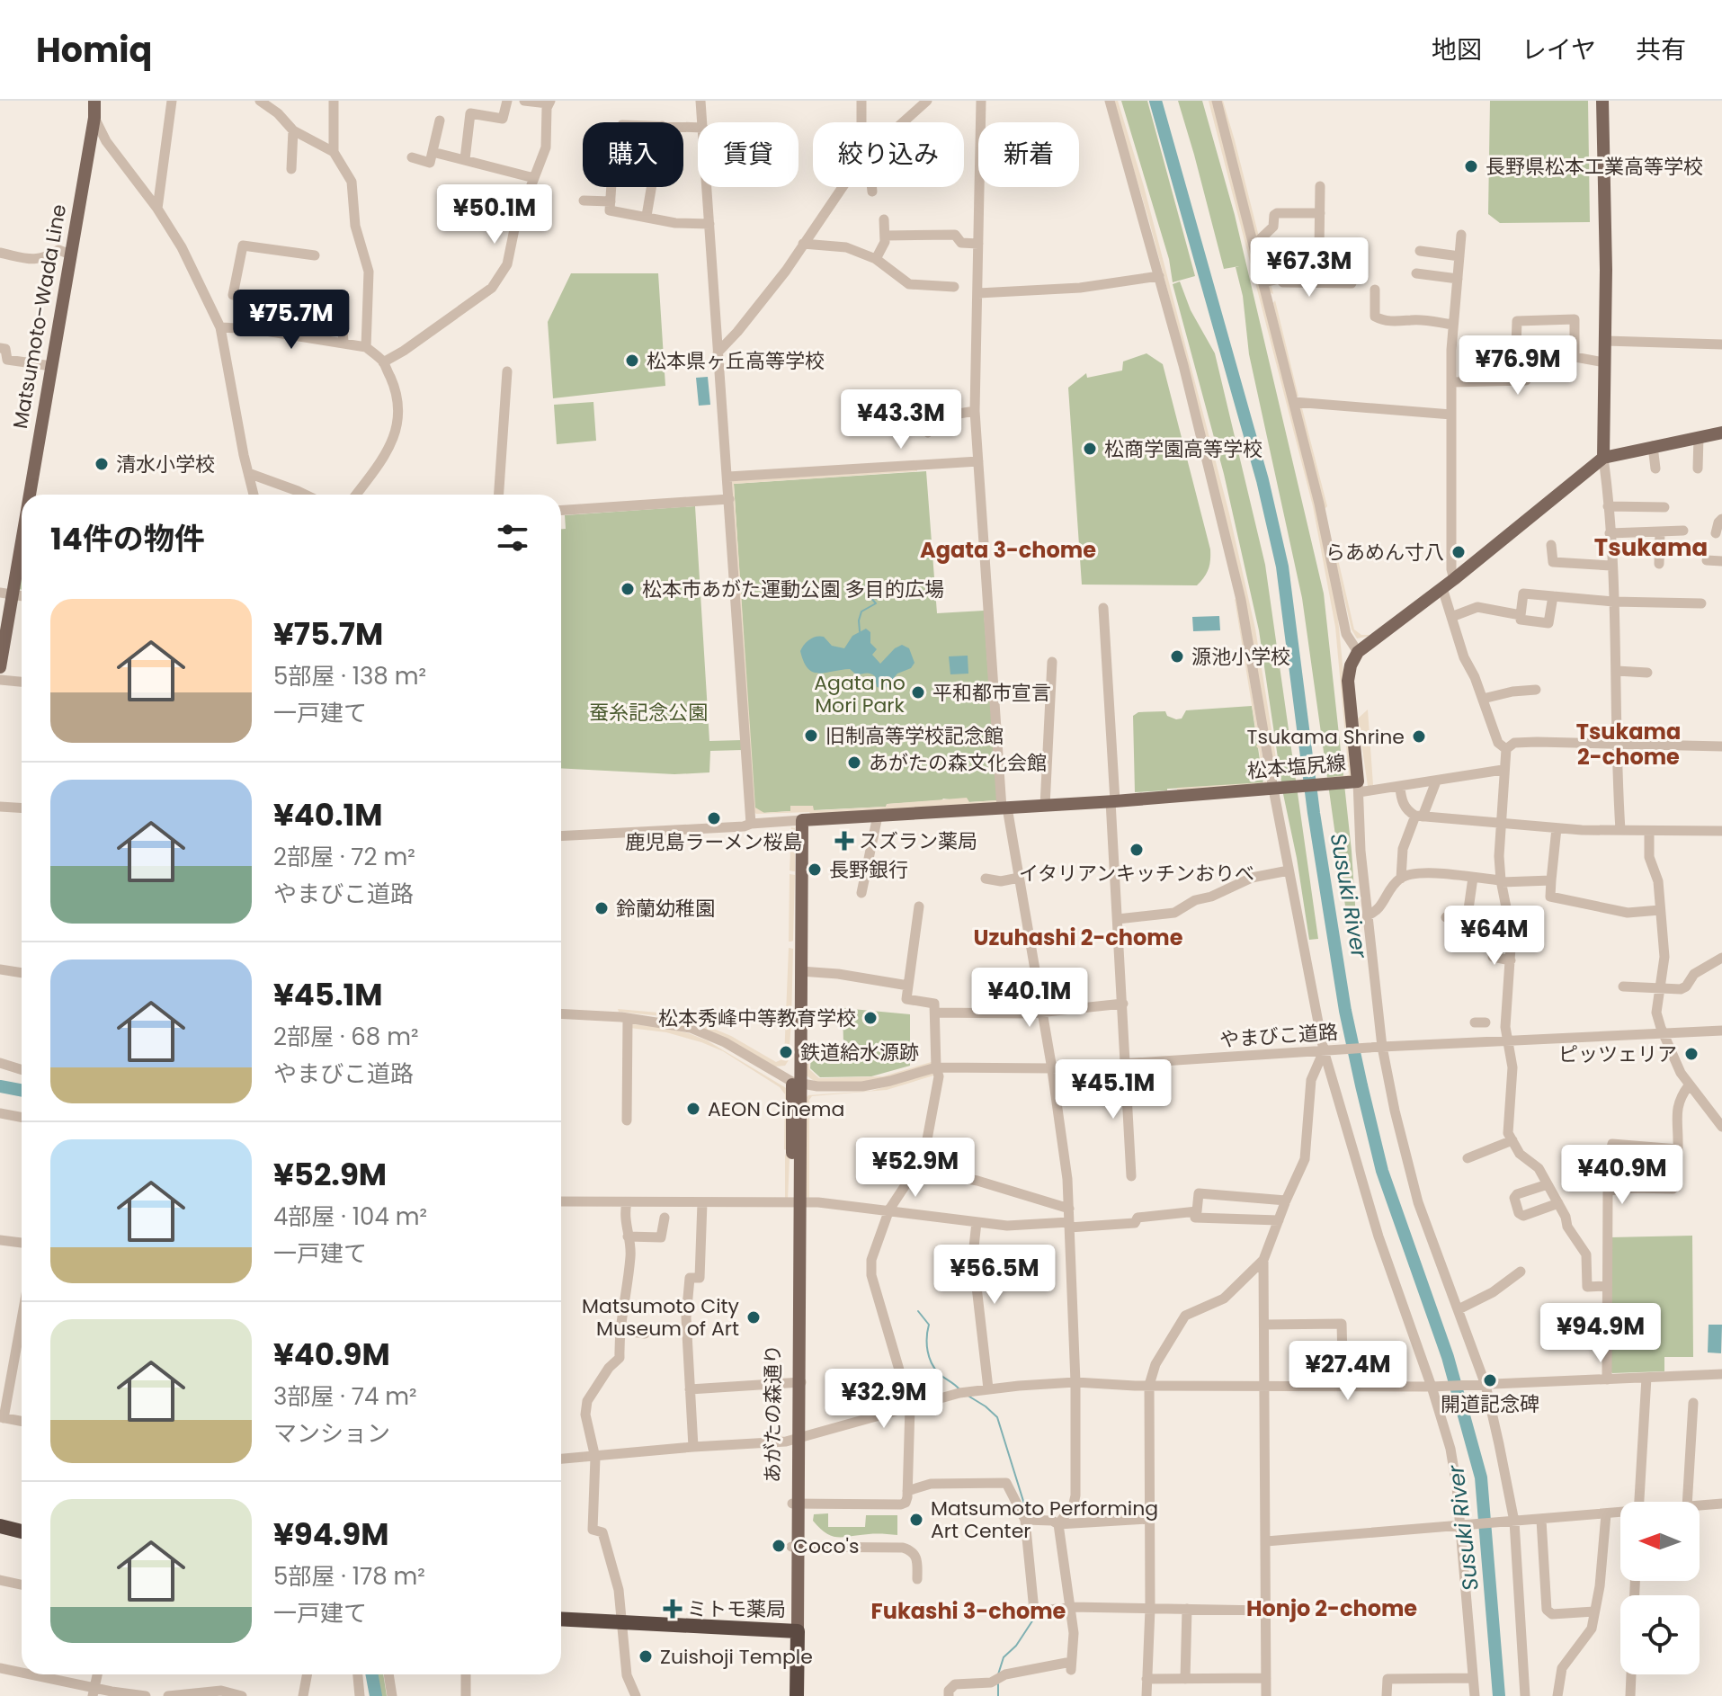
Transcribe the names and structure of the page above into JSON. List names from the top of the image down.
{
  "streets": {
    "main road": ["Matsumoto-Wada Line", "松本塩尻線", "あがたの森通り"],
    "street": ["やまびこ道路"]
  },
  "crossings": [
    ["松本塩尻線", "あがたの森通り"],
    ["やまびこ道路", "あがたの森通り"]
  ],
  "districts": [
    "Tsukama",
    "Agata 3-chome",
    "Tsukama 2-chome",
    "Uzuhashi 2-chome",
    "Honjo 2-chome",
    "Fukashi 3-chome"
  ],
  "water": ["Susuki River"],
  "parks": ["Agata no Mori Park", "蚕糸記念公園"],
  "places": {
    "other": [
      "長野県松本工業高等学校",
      "松本県ヶ丘高等学校",
      "松商学園高等学校",
      "清水小学校",
      "らあめん寸八",
      "松本市あがた運動公園 多目的広場",
      "源池小学校",
      "平和都市宣言",
      "旧制高等学校記念館",
      "Tsukama Shrine",
      "あがたの森文化会館",
      "鹿児島ラーメン桜島",
      "イタリアンキッチンおりべ",
      "長野銀行",
      "鈴蘭幼稚園",
      "松本秀峰中等教育学校",
      "鉄道給水源跡",
      "ピッツェリア",
      "AEON Cinema",
      "Matsumoto City Museum of Art",
      "開道記念碑",
      "Matsumoto Performing Art Center",
      "Coco's",
      "Zuishoji Temple"
    ],
    "health": ["スズラン薬局", "ミトモ薬局"]
  },
  "north": "left",
  "page": {
    "header": "Homiq",
    "nav": ["地図", "レイヤ", "共有"],
    "chip": [
      "購入",
      "賃貸",
      "絞り込み",
      "新着"
    ],
    "price": [
      "¥50.1M",
      "¥67.3M",
      "¥75.7M",
      "¥76.9M",
      "¥43.3M",
      "¥64M",
      "¥40.1M",
      "¥45.1M",
      "¥52.9M",
      "¥40.9M",
      "¥56.5M",
      "¥94.9M",
      "¥27.4M",
      "¥32.9M"
    ],
    "heading": "14件の物件",
    "list": [
      {
        "name": "¥75.7M",
        "note": "5部屋 · 138 m² · 一戸建て"
      },
      {
        "name": "¥40.1M",
        "note": "2部屋 · 72 m² · やまびこ道路"
      },
      {
        "name": "¥45.1M",
        "note": "2部屋 · 68 m² · やまびこ道路"
      },
      {
        "name": "¥52.9M",
        "note": "4部屋 · 104 m² · 一戸建て"
      },
      {
        "name": "¥40.9M",
        "note": "3部屋 · 74 m² · マンション"
      },
      {
        "name": "¥94.9M",
        "note": "5部屋 · 178 m² · 一戸建て"
      }
    ]
  }
}
